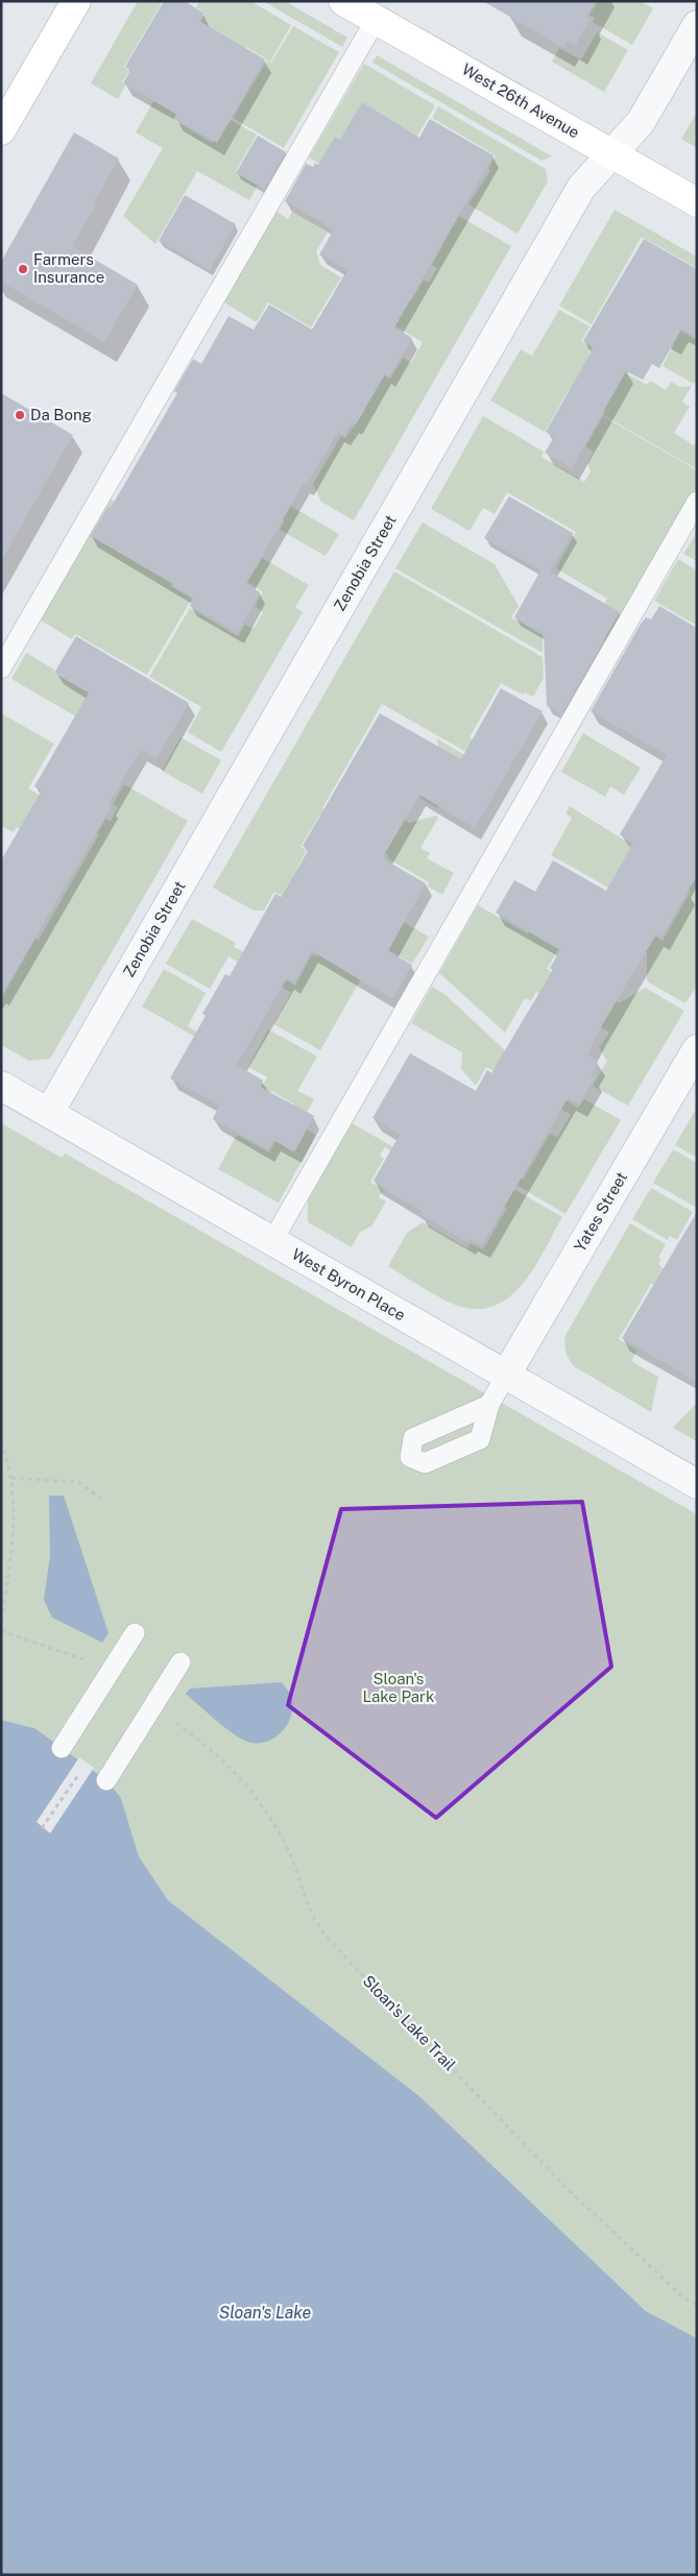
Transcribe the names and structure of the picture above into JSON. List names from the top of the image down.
{
  "streets": {
    "street": [
      "West 26th Avenue",
      "Zenobia Street",
      "Yates Street",
      "West Byron Place"
    ],
    "path": ["Sloan's Lake Trail"]
  },
  "crossings": [
    ["West 26th Avenue", "Zenobia Street"],
    ["Zenobia Street", "West Byron Place"],
    ["Yates Street", "West Byron Place"]
  ],
  "water": ["Sloan's Lake"],
  "parks": ["Sloan's Lake Park"],
  "places": ["Farmers Insurance", "Da Bong"]
}
